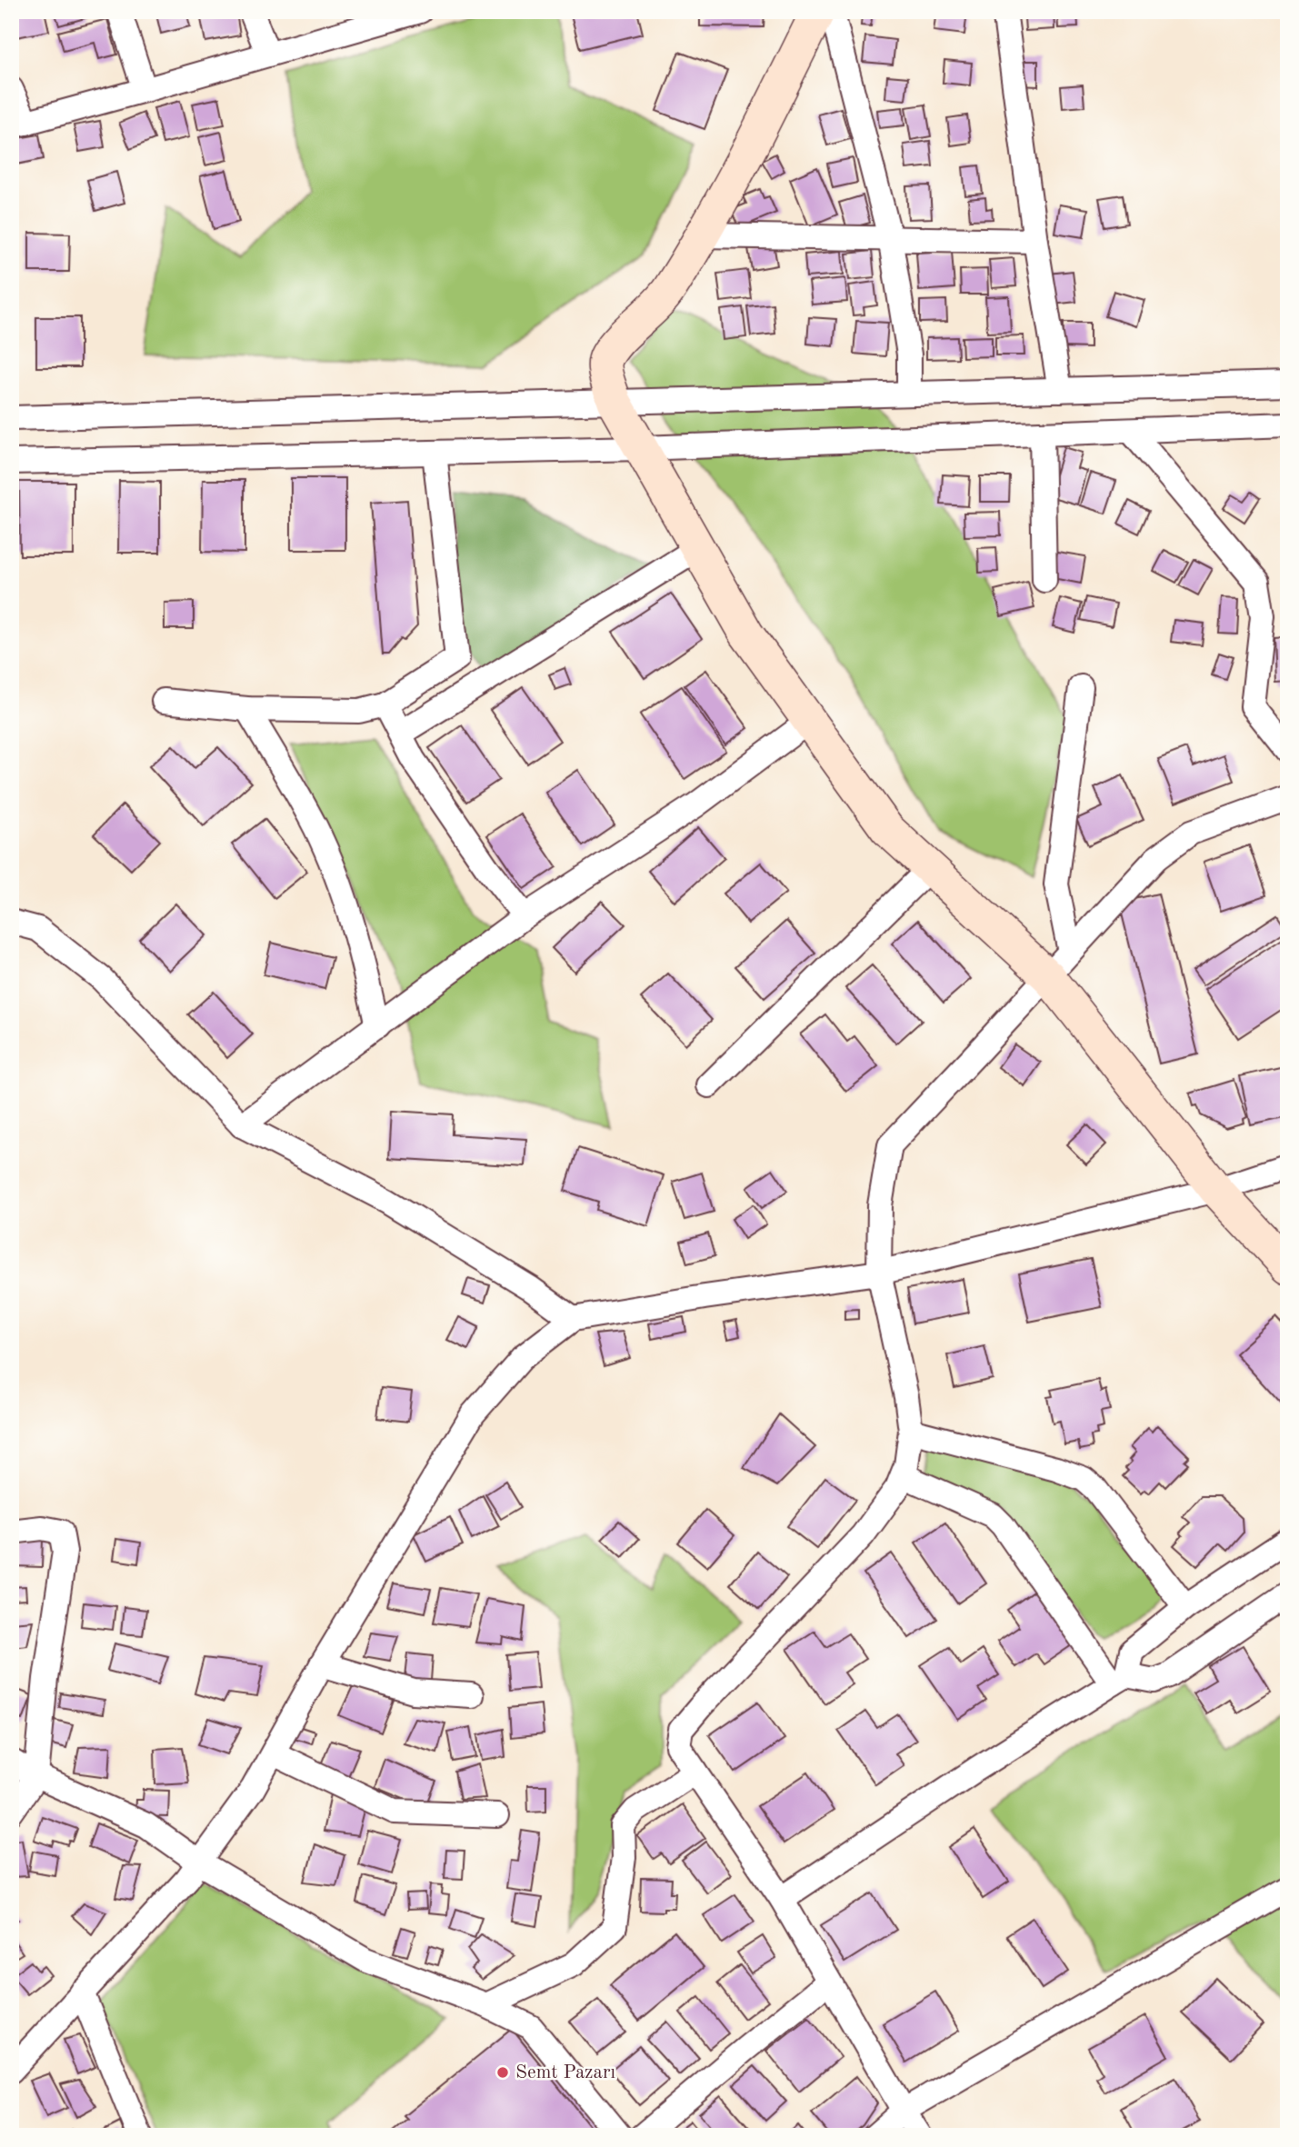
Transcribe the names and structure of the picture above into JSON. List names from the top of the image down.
{
  "places": ["Semt Pazarı"]
}
